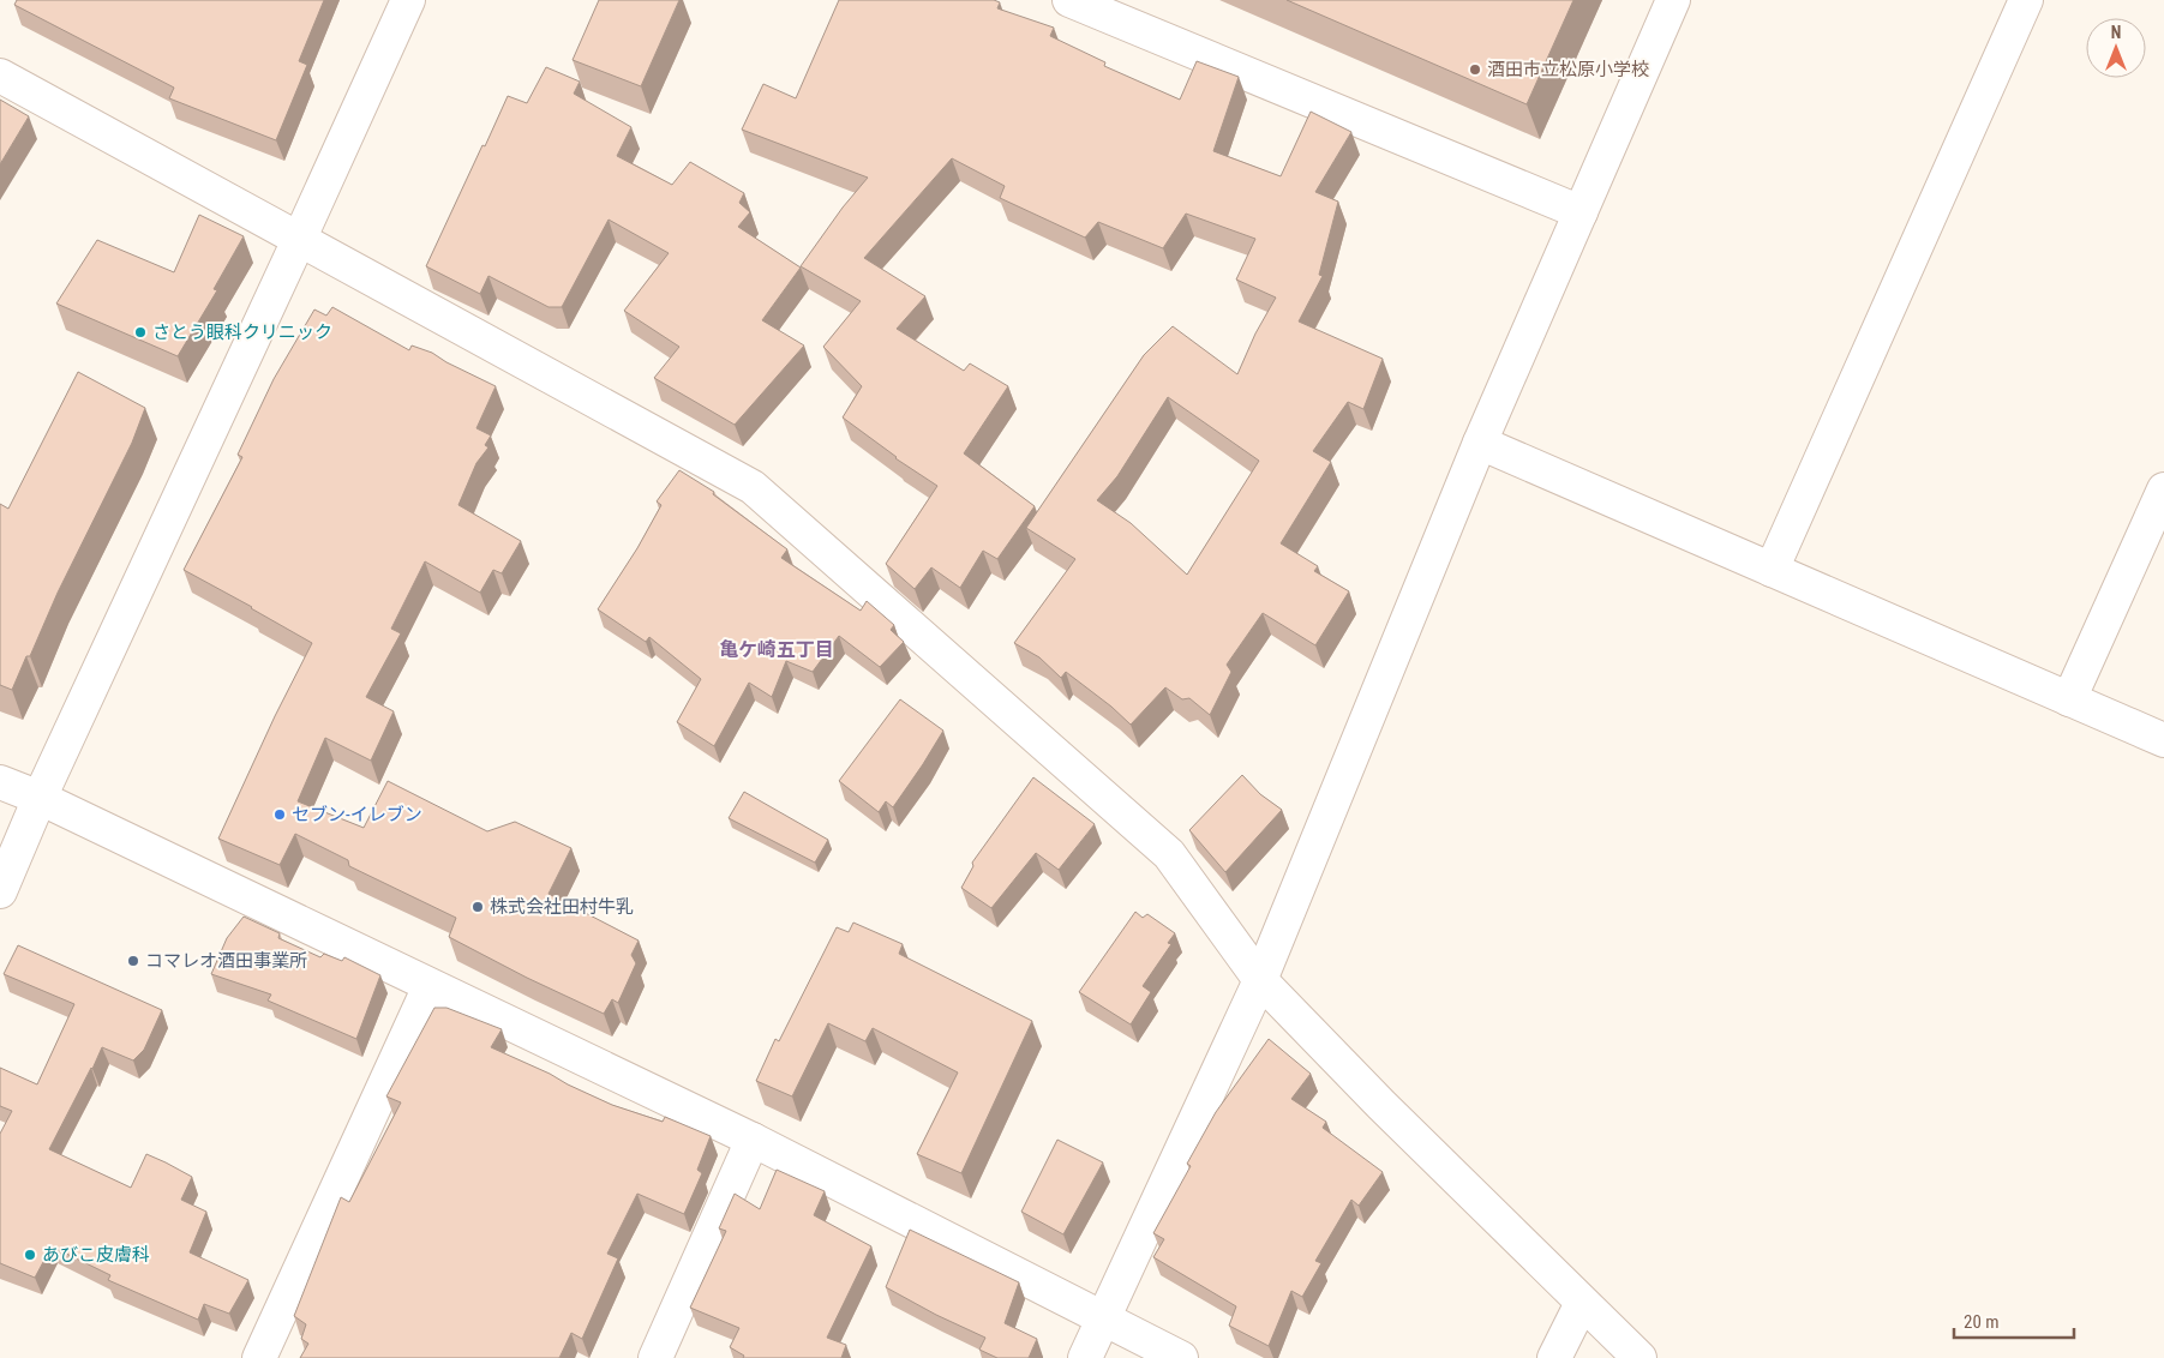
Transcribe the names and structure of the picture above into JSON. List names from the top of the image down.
{
  "districts": ["亀ケ崎五丁目"],
  "places": [
    "酒田市立松原小学校",
    "さとう眼科クリニック",
    "セブン-イレブン",
    "株式会社田村牛乳",
    "コマレオ酒田事業所",
    "あびこ皮膚科"
  ],
  "scale_bar": "20 m",
  "north": "top"
}
